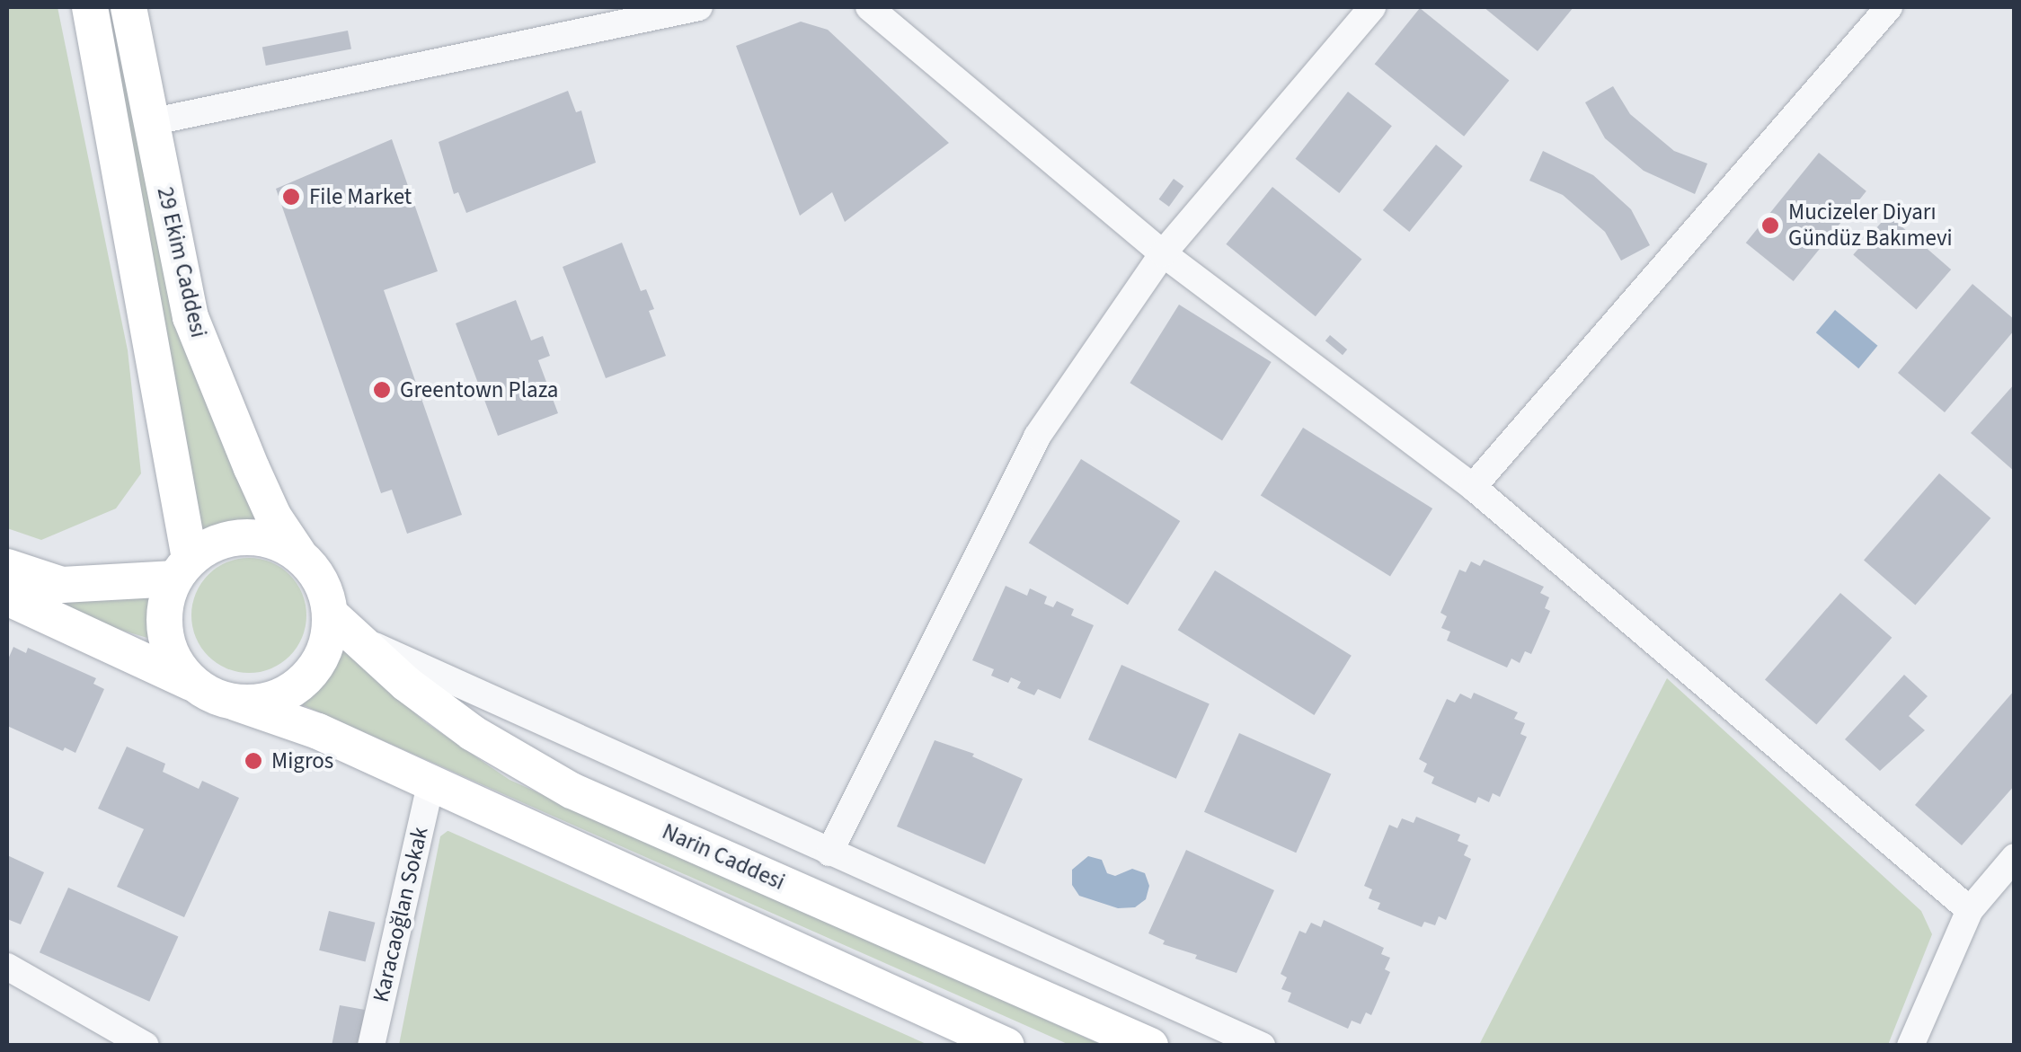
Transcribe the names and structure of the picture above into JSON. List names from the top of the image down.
{
  "streets": {
    "main road": ["29 Ekim Caddesi", "Narin Caddesi"],
    "street": ["Karacaoğlan Sokak"]
  },
  "crossings": [
    ["29 Ekim Caddesi", "Narin Caddesi"]
  ],
  "places": [
    "File Market",
    "Mucizeler Diyarı Gündüz Bakımevi",
    "Greentown Plaza",
    "Migros"
  ]
}
